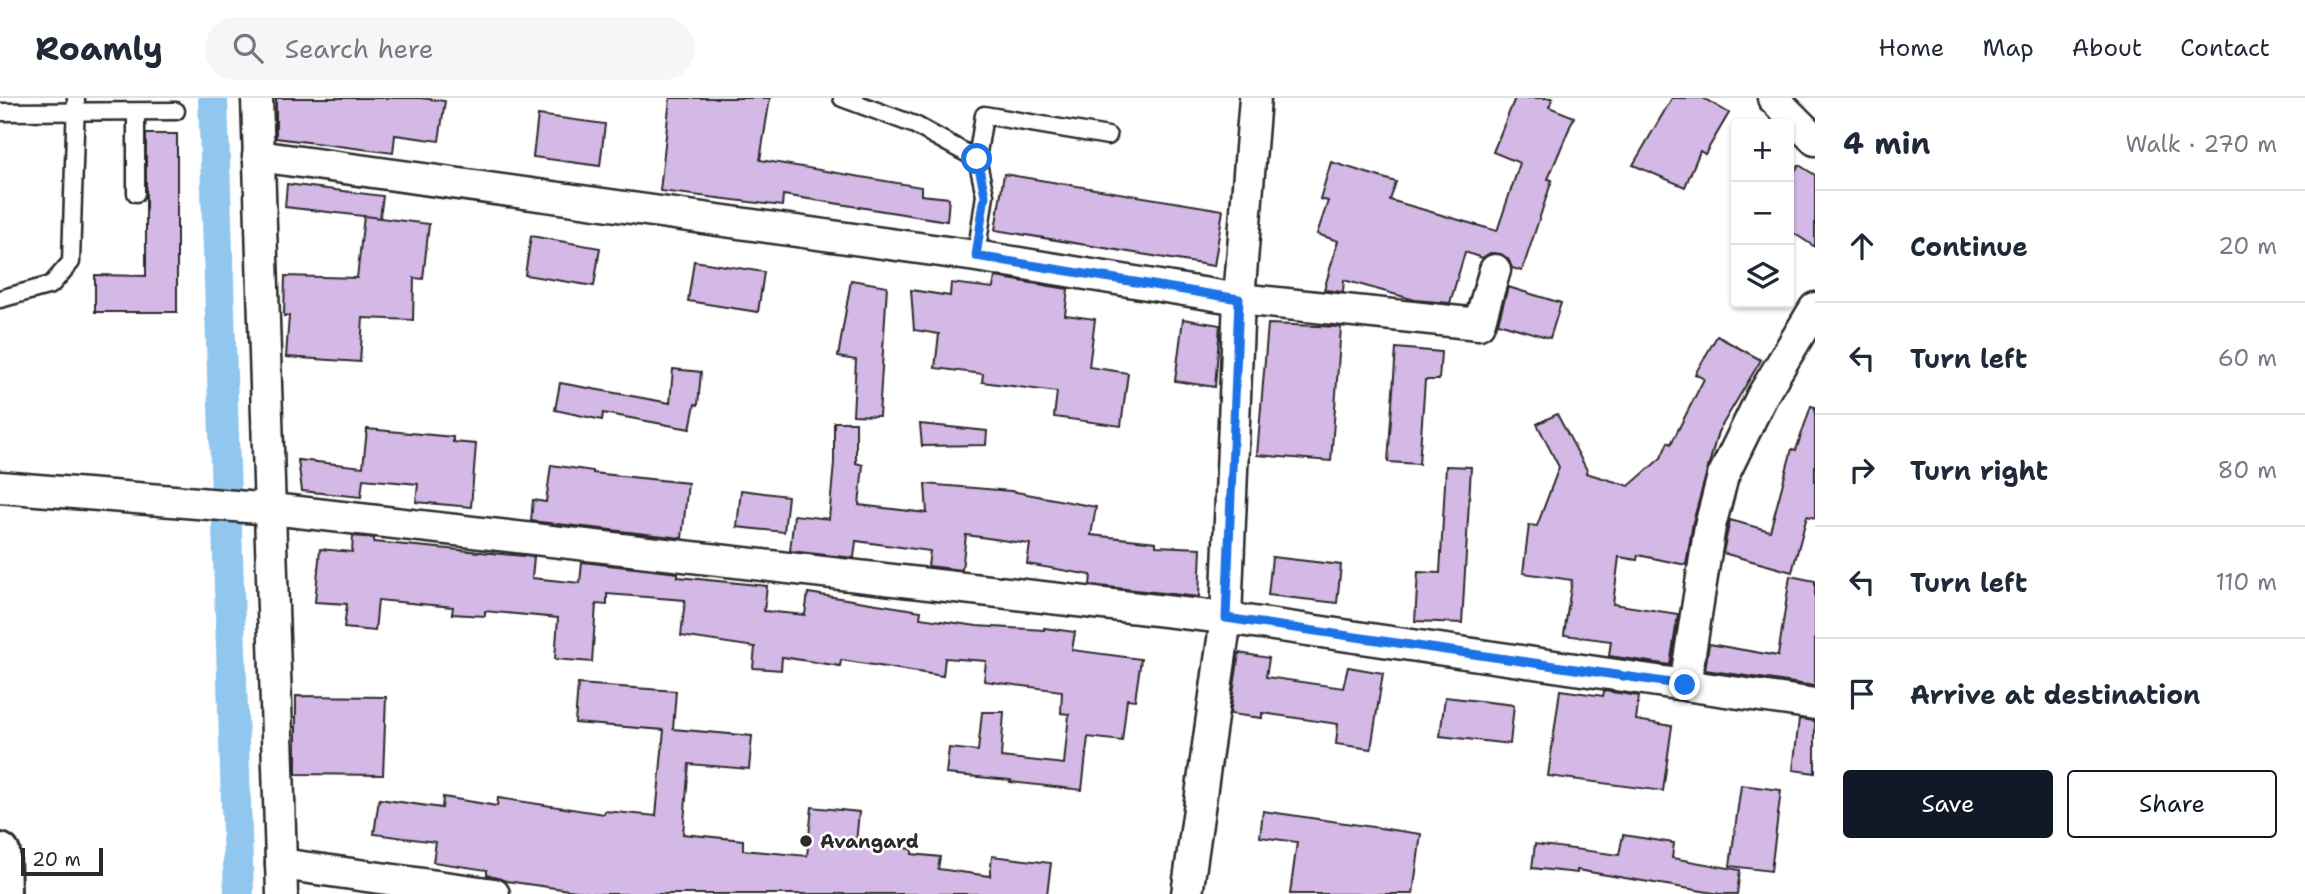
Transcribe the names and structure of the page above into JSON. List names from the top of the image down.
{
  "places": ["Avangard"],
  "scale_bar": "20 m",
  "page": {
    "header": "Roamly",
    "search": "Search here",
    "nav": [
      "Home",
      "Map",
      "About",
      "Contact"
    ],
    "heading": ["4 min", "Walk · 270 m"],
    "map_buttons": ["+", "−"],
    "list": [
      ["Continue", "20 m"],
      ["Turn left", "60 m"],
      ["Turn right", "80 m"],
      ["Turn left", "110 m"],
      "Arrive at destination"
    ],
    "buttons": ["Save", "Share"],
    "scale": "20 m"
  }
}
